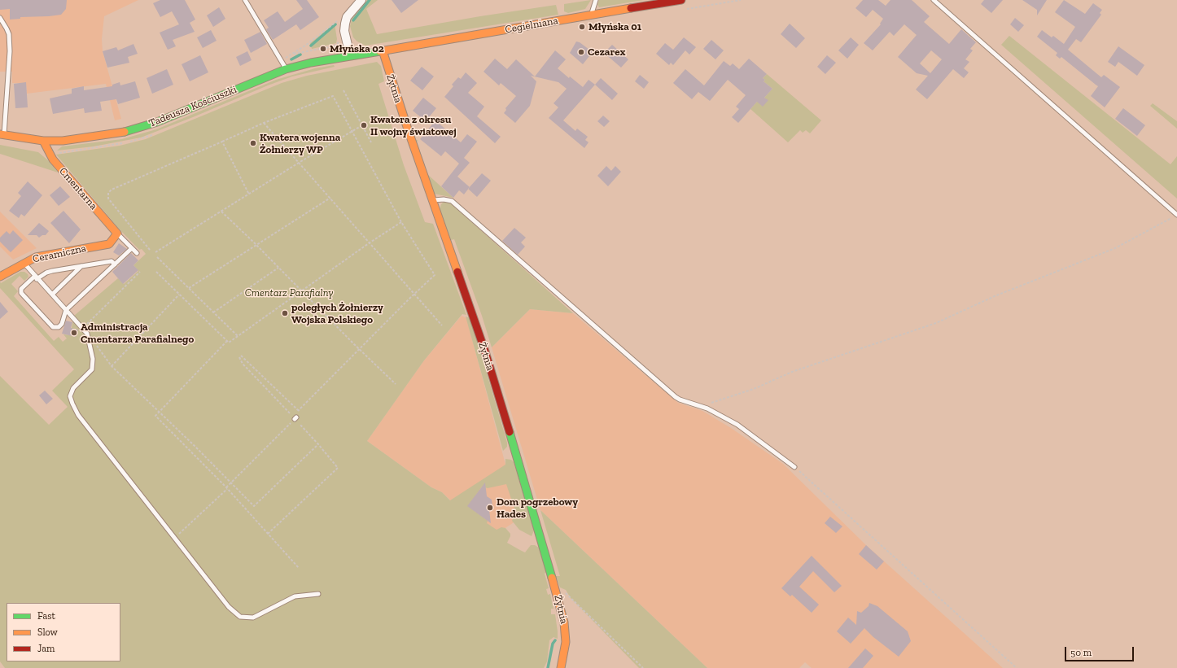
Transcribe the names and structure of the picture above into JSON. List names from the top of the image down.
{
  "streets": {
    "street": [
      "Cegielniana",
      "Żytnia",
      "Tadeusza Kościuszki",
      "Cmentarna",
      "Ceramiczna"
    ]
  },
  "crossings": [
    ["Cegielniana", "Żytnia"],
    ["Cegielniana", "Tadeusza Kościuszki"],
    ["Żytnia", "Tadeusza Kościuszki"],
    ["Tadeusza Kościuszki", "Cmentarna"],
    ["Cmentarna", "Ceramiczna"]
  ],
  "parks": ["Cmentarz Parafialny"],
  "places": [
    "Młyńska 01",
    "Młyńska 02",
    "Cezarex",
    "Kwatera z okresu II wojny światowej",
    "Kwatera wojenna Żołnierzy WP",
    "poległych Żołnierzy Wojska Polskiego",
    "Administracja Cmentarza Parafialnego",
    "Dom pogrzebowy Hades"
  ],
  "legend": ["Fast", "Slow", "Jam"],
  "scale_bar": "50 m"
}
